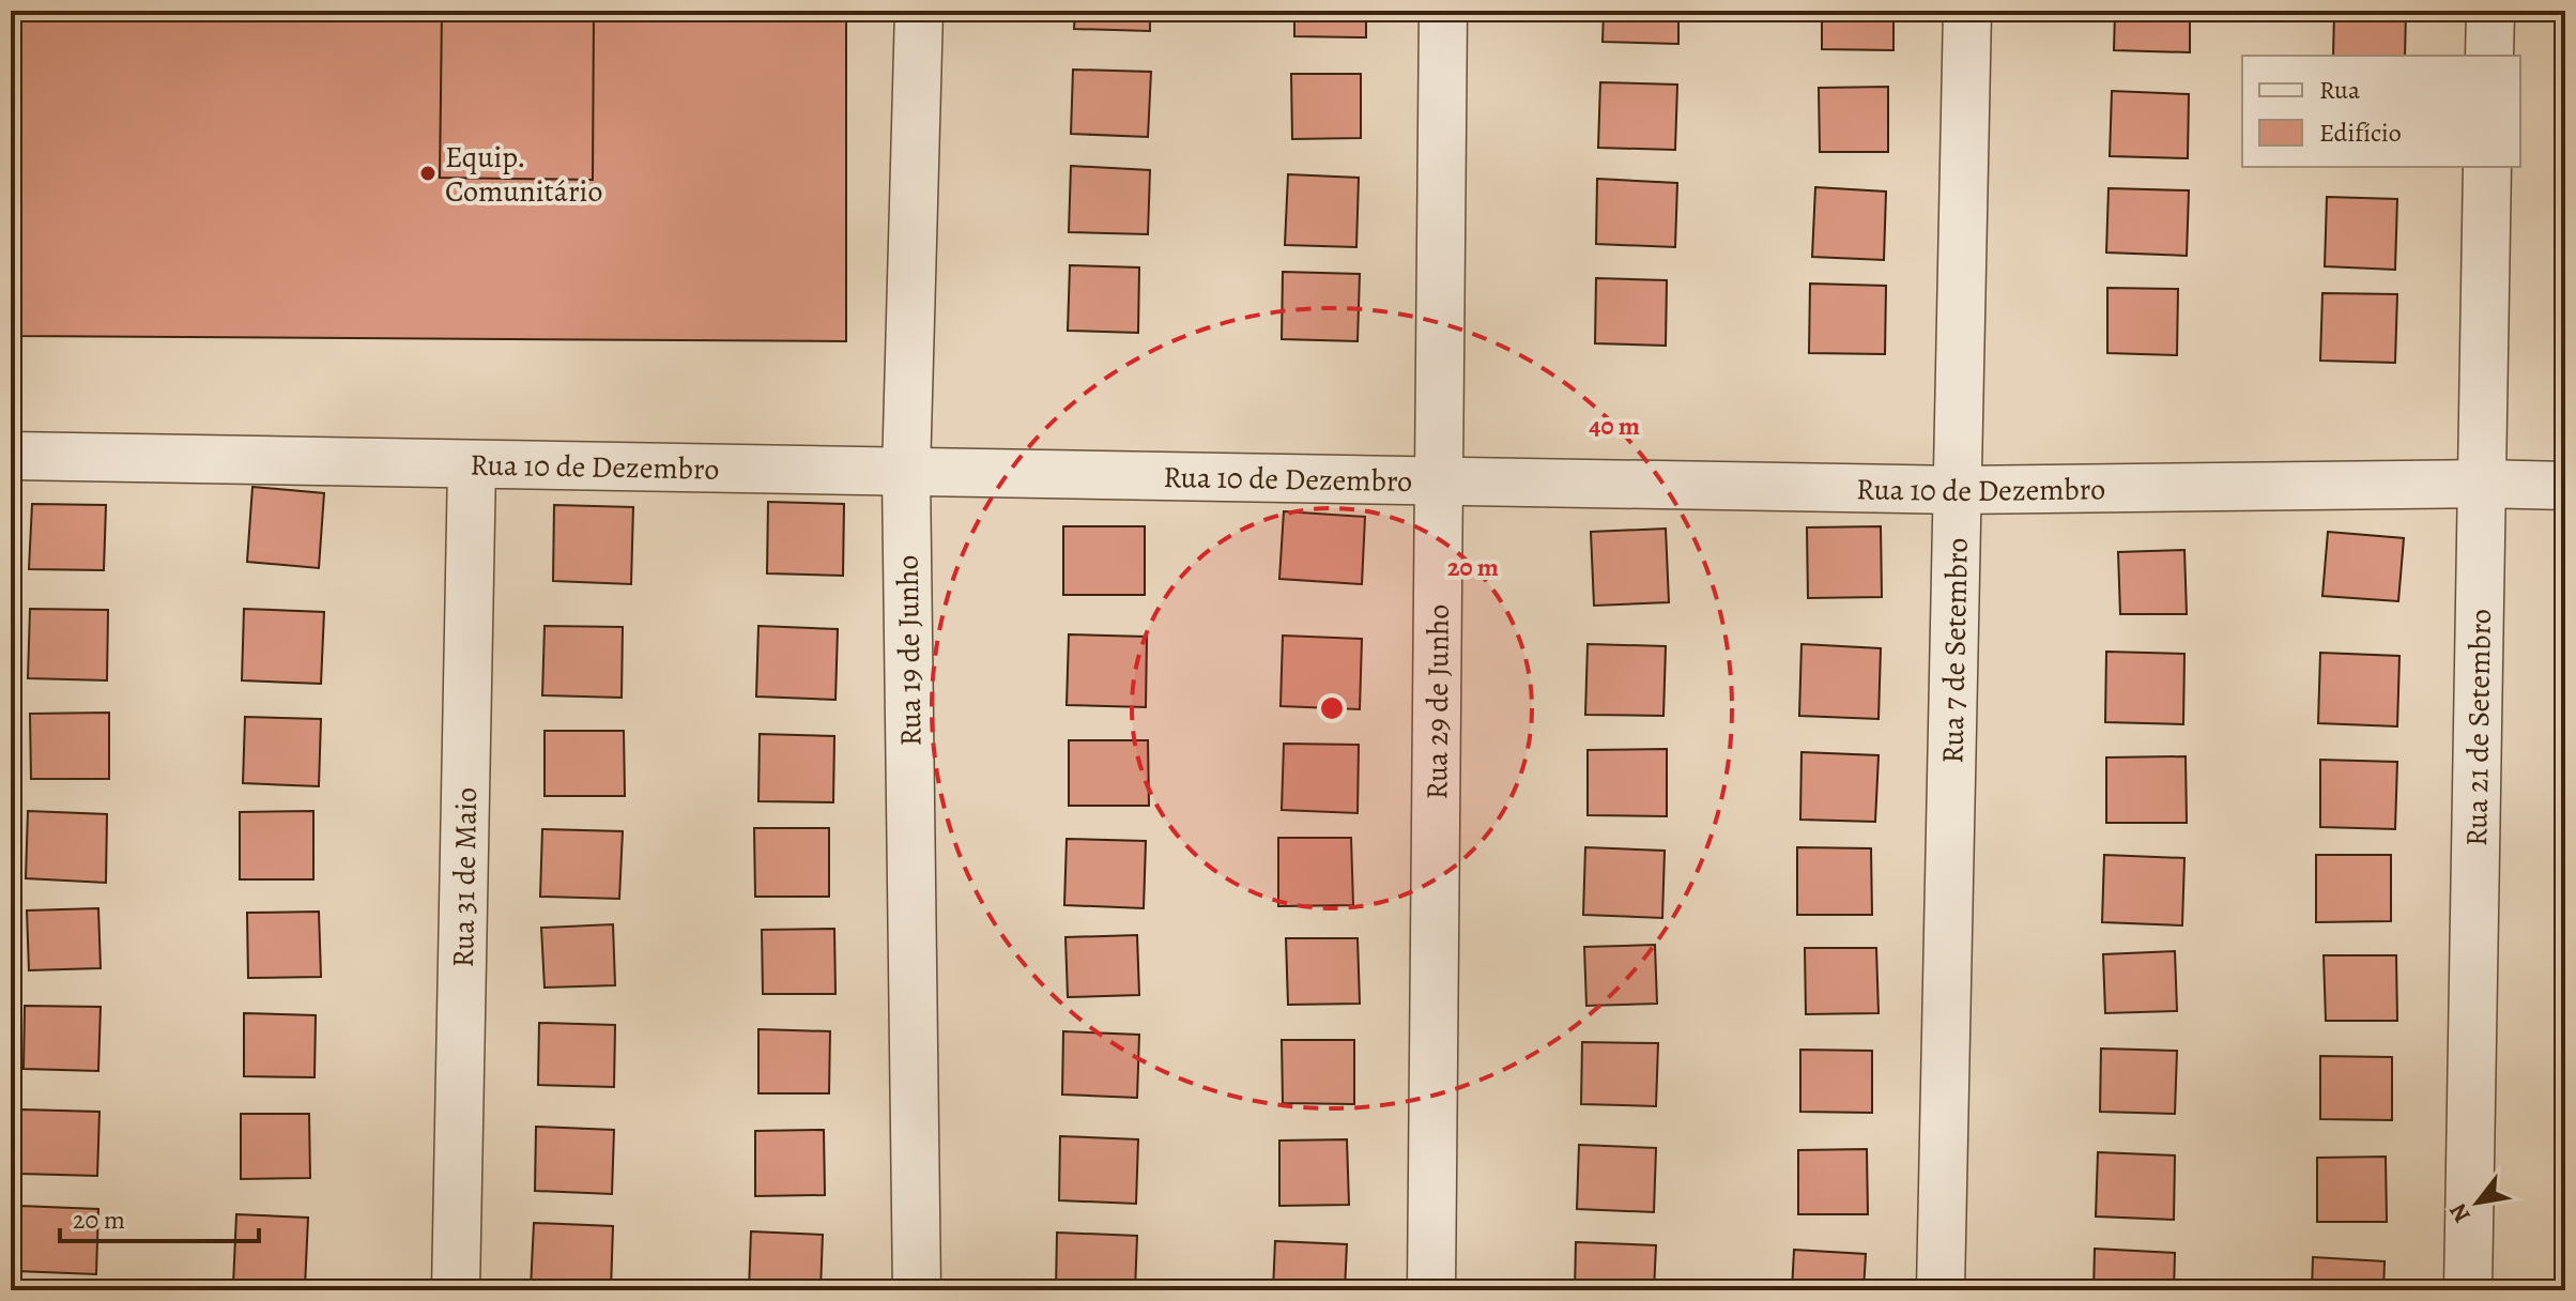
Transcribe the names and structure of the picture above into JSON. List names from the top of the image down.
{
  "streets": {
    "street": [
      "Rua 10 de Dezembro",
      "Rua 19 de Junho",
      "Rua 7 de Setembro",
      "Rua 29 de Junho",
      "Rua 21 de Setembro",
      "Rua 31 de Maio"
    ]
  },
  "crossings": [
    ["Rua 10 de Dezembro", "Rua 19 de Junho"],
    ["Rua 10 de Dezembro", "Rua 7 de Setembro"],
    ["Rua 10 de Dezembro", "Rua 29 de Junho"],
    ["Rua 10 de Dezembro", "Rua 21 de Setembro"],
    ["Rua 10 de Dezembro", "Rua 31 de Maio"]
  ],
  "places": ["Equip. Comunitário"],
  "legend": ["Rua", "Edifício"],
  "scale_bar": "20 m",
  "north": "bottom left",
  "rings": ["40 m", "20 m"]
}
